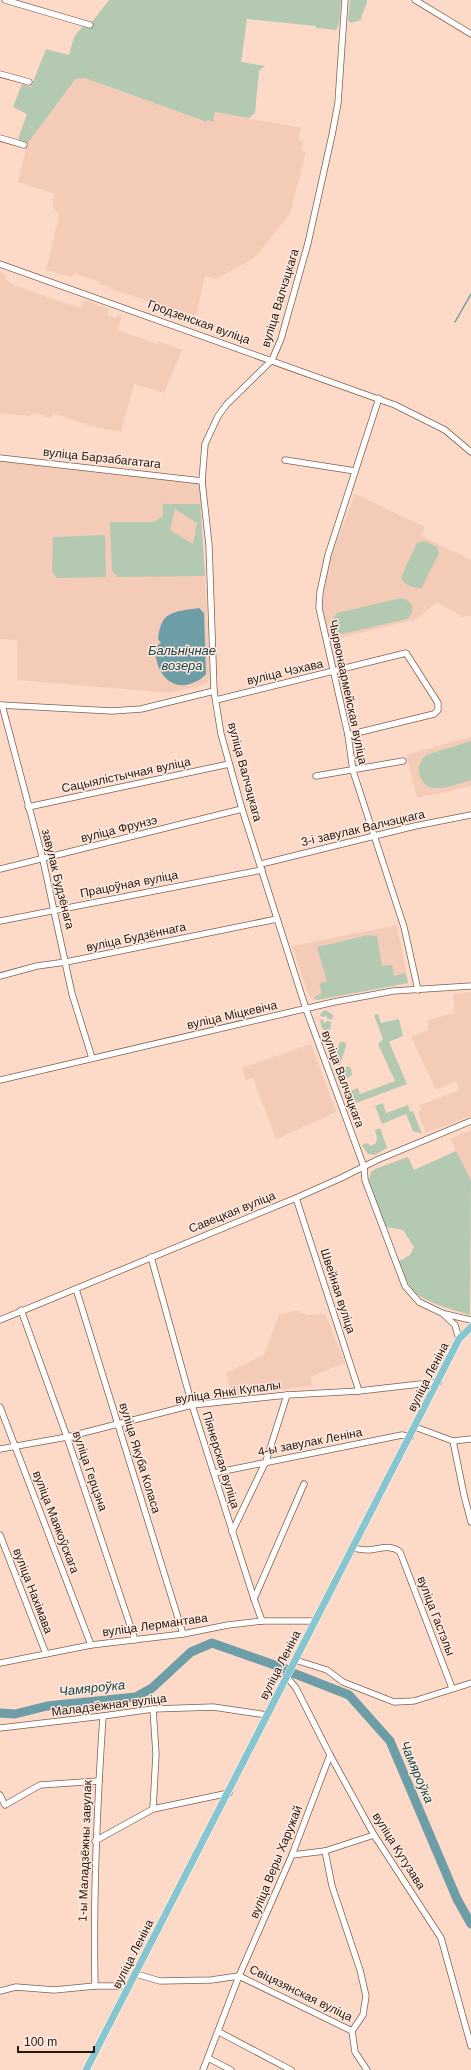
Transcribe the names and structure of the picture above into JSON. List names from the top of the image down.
{
  "streets": {
    "main road": ["вуліца Леніна"],
    "street": [
      "вуліца Валчэцкага",
      "Гродзенская вуліца",
      "вуліца Барзабагатага",
      "вуліца Чэхава",
      "Чырвонаармейская вуліца",
      "Сацыялістычная вуліца",
      "3-і завулак Валчэцкага",
      "вуліца Фрунзэ",
      "завулак Будзёнага",
      "Працоўная вуліца",
      "вуліца Будзённага",
      "вуліца Міцкевіча",
      "Савецкая вуліца",
      "Швейная вуліца",
      "вуліца Янкі Купалы",
      "4-ы завулак Леніна",
      "вуліца Якуба Коласа",
      "Піянерская вуліца",
      "вуліца Герцэна",
      "вуліца Маякоўскага",
      "вуліца Нахімава",
      "вуліца Гастэлы",
      "вуліца Лермантава",
      "Маладзёжная вуліца",
      "1-ы Маладзёжны завулак",
      "вуліца Кутузава",
      "вуліца Веры Харужай",
      "Свіцязянская вуліца"
    ]
  },
  "crossings": [
    ["вуліца Валчэцкага", "Гродзенская вуліца"],
    ["вуліца Валчэцкага", "вуліца Барзабагатага"],
    ["вуліца Валчэцкага", "вуліца Чэхава"],
    ["вуліца Валчэцкага", "Сацыялістычная вуліца"],
    ["вуліца Валчэцкага", "3-і завулак Валчэцкага"],
    ["вуліца Валчэцкага", "вуліца Фрунзэ"],
    ["вуліца Валчэцкага", "Працоўная вуліца"],
    ["вуліца Валчэцкага", "вуліца Будзённага"],
    ["вуліца Валчэцкага", "вуліца Міцкевіча"],
    ["вуліца Валчэцкага", "Савецкая вуліца"],
    ["вуліца Валчэцкага", "вуліца Леніна"],
    ["Гродзенская вуліца", "Чырвонаармейская вуліца"],
    ["вуліца Чэхава", "Чырвонаармейская вуліца"],
    ["Чырвонаармейская вуліца", "3-і завулак Валчэцкага"],
    ["Чырвонаармейская вуліца", "вуліца Міцкевіча"],
    ["Сацыялістычная вуліца", "завулак Будзёнага"],
    ["3-і завулак Валчэцкага", "Працоўная вуліца"],
    ["вуліца Фрунзэ", "завулак Будзёнага"],
    ["завулак Будзёнага", "Працоўная вуліца"],
    ["завулак Будзёнага", "вуліца Будзённага"],
    ["завулак Будзёнага", "вуліца Міцкевіча"],
    ["Савецкая вуліца", "Швейная вуліца"],
    ["Савецкая вуліца", "вуліца Якуба Коласа"],
    ["Савецкая вуліца", "Піянерская вуліца"],
    ["Савецкая вуліца", "вуліца Герцэна"],
    ["Швейная вуліца", "вуліца Янкі Купалы"],
    ["вуліца Леніна", "вуліца Янкі Купалы"],
    ["вуліца Леніна", "4-ы завулак Леніна"],
    ["вуліца Леніна", "вуліца Гастэлы"],
    ["вуліца Леніна", "вуліца Лермантава"],
    ["вуліца Леніна", "Маладзёжная вуліца"],
    ["вуліца Леніна", "вуліца Кутузава"],
    ["вуліца Янкі Купалы", "вуліца Якуба Коласа"],
    ["вуліца Янкі Купалы", "Піянерская вуліца"],
    ["вуліца Янкі Купалы", "вуліца Герцэна"],
    ["вуліца Янкі Купалы", "вуліца Маякоўскага"],
    ["4-ы завулак Леніна", "Піянерская вуліца"],
    ["вуліца Якуба Коласа", "вуліца Лермантава"],
    ["Піянерская вуліца", "вуліца Лермантава"],
    ["вуліца Герцэна", "вуліца Лермантава"],
    ["вуліца Маякоўскага", "вуліца Лермантава"],
    ["вуліца Нахімава", "вуліца Лермантава"],
    ["Маладзёжная вуліца", "1-ы Маладзёжны завулак"],
    ["вуліца Кутузава", "вуліца Веры Харужай"],
    ["вуліца Веры Харужай", "Свіцязянская вуліца"]
  ],
  "water": ["Бальнічнае возера", "Чамяроўка"],
  "scale_bar": "100 m"
}
